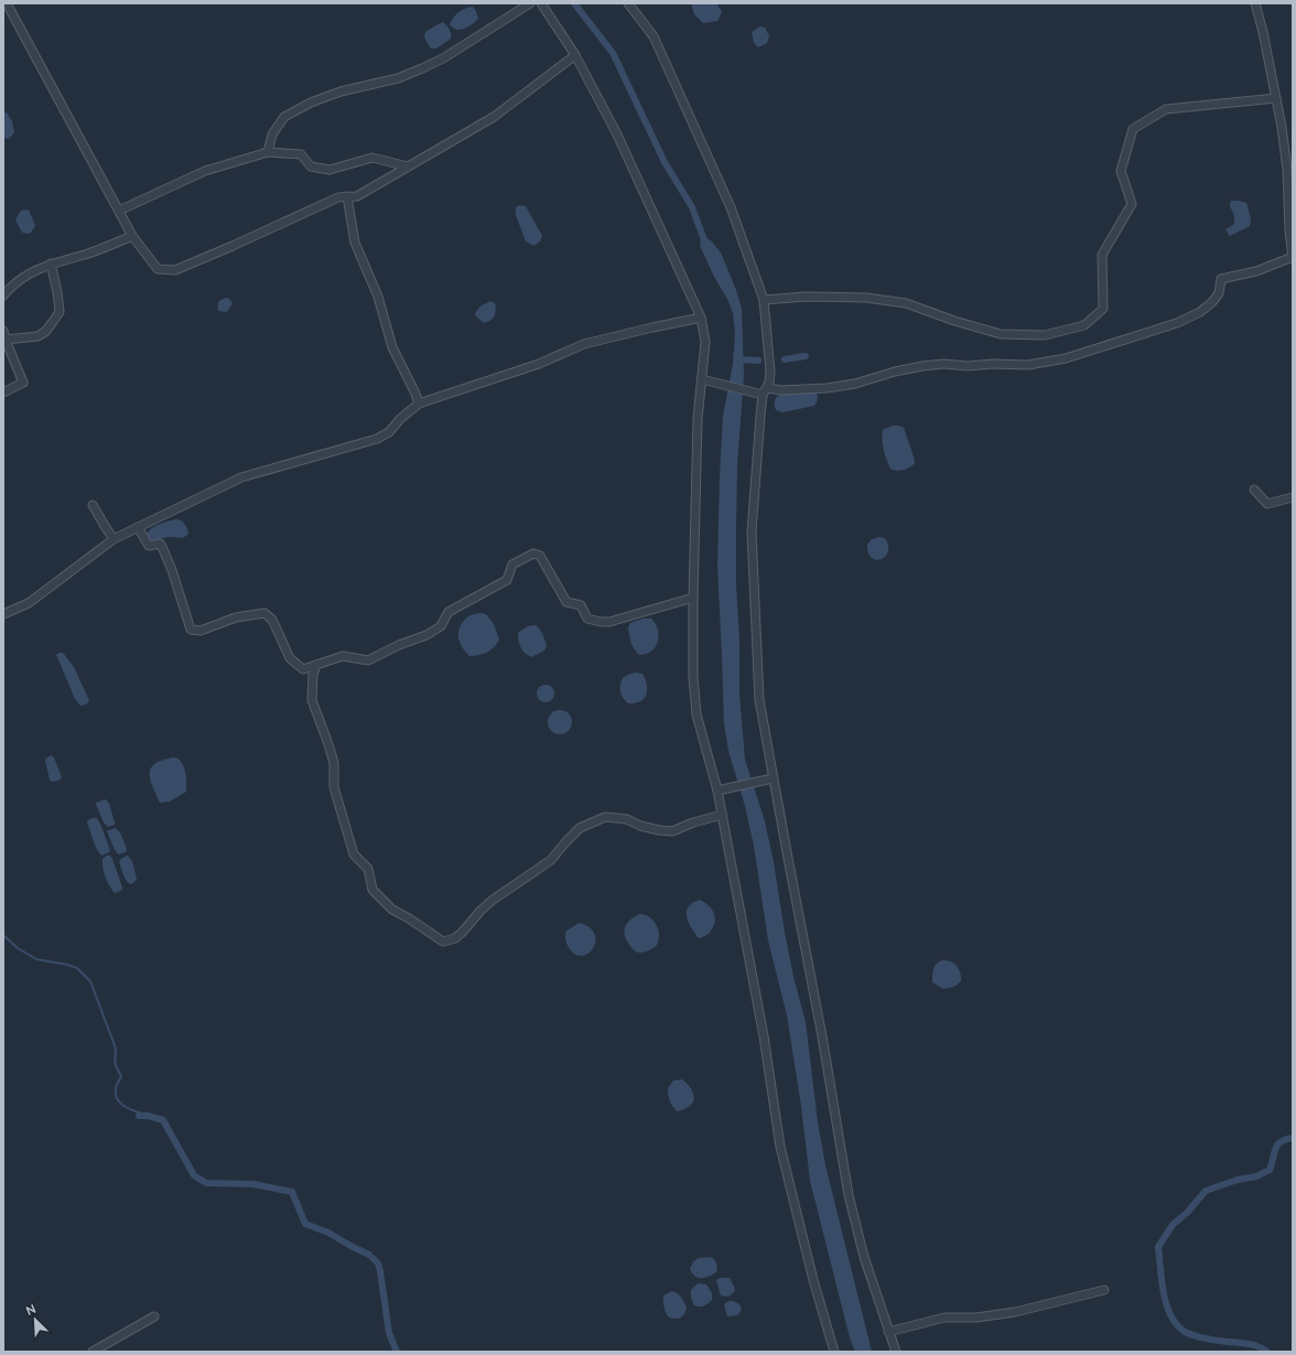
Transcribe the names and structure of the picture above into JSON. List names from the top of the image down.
{
  "north": "top left"
}
